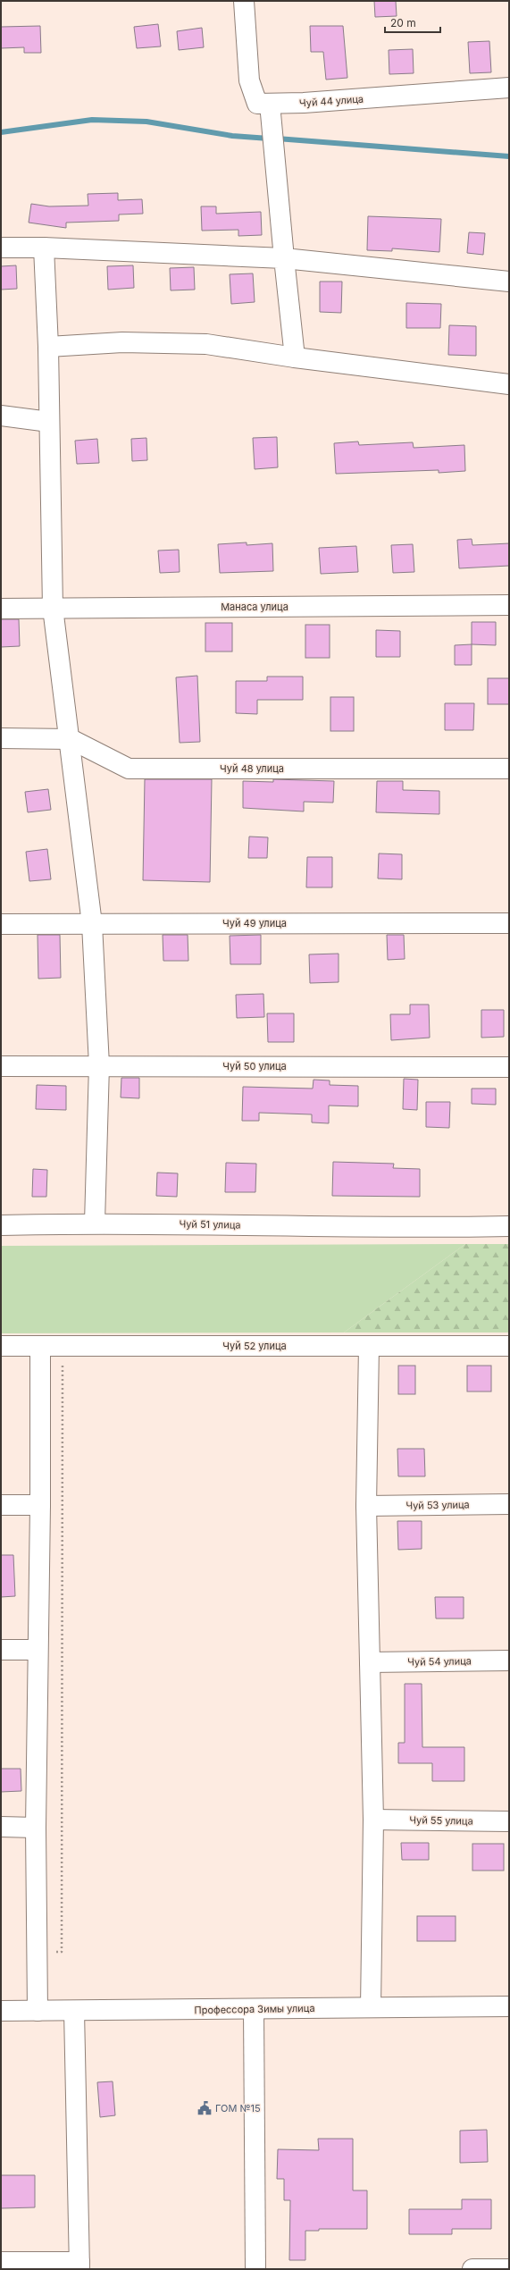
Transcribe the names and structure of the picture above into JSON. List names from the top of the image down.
{
  "streets": {
    "street": [
      "Чуй 44 улица",
      "Манаса улица",
      "Чуй 48 улица",
      "Чуй 49 улица",
      "Чуй 50 улица",
      "Чуй 51 улица",
      "Чуй 52 улица",
      "Чуй 53 улица",
      "Чуй 54 улица",
      "Чуй 55 улица",
      "Профессора Зимы улица"
    ]
  },
  "places": {
    "public building": ["ГОМ №15"]
  },
  "scale_bar": "20 m"
}
